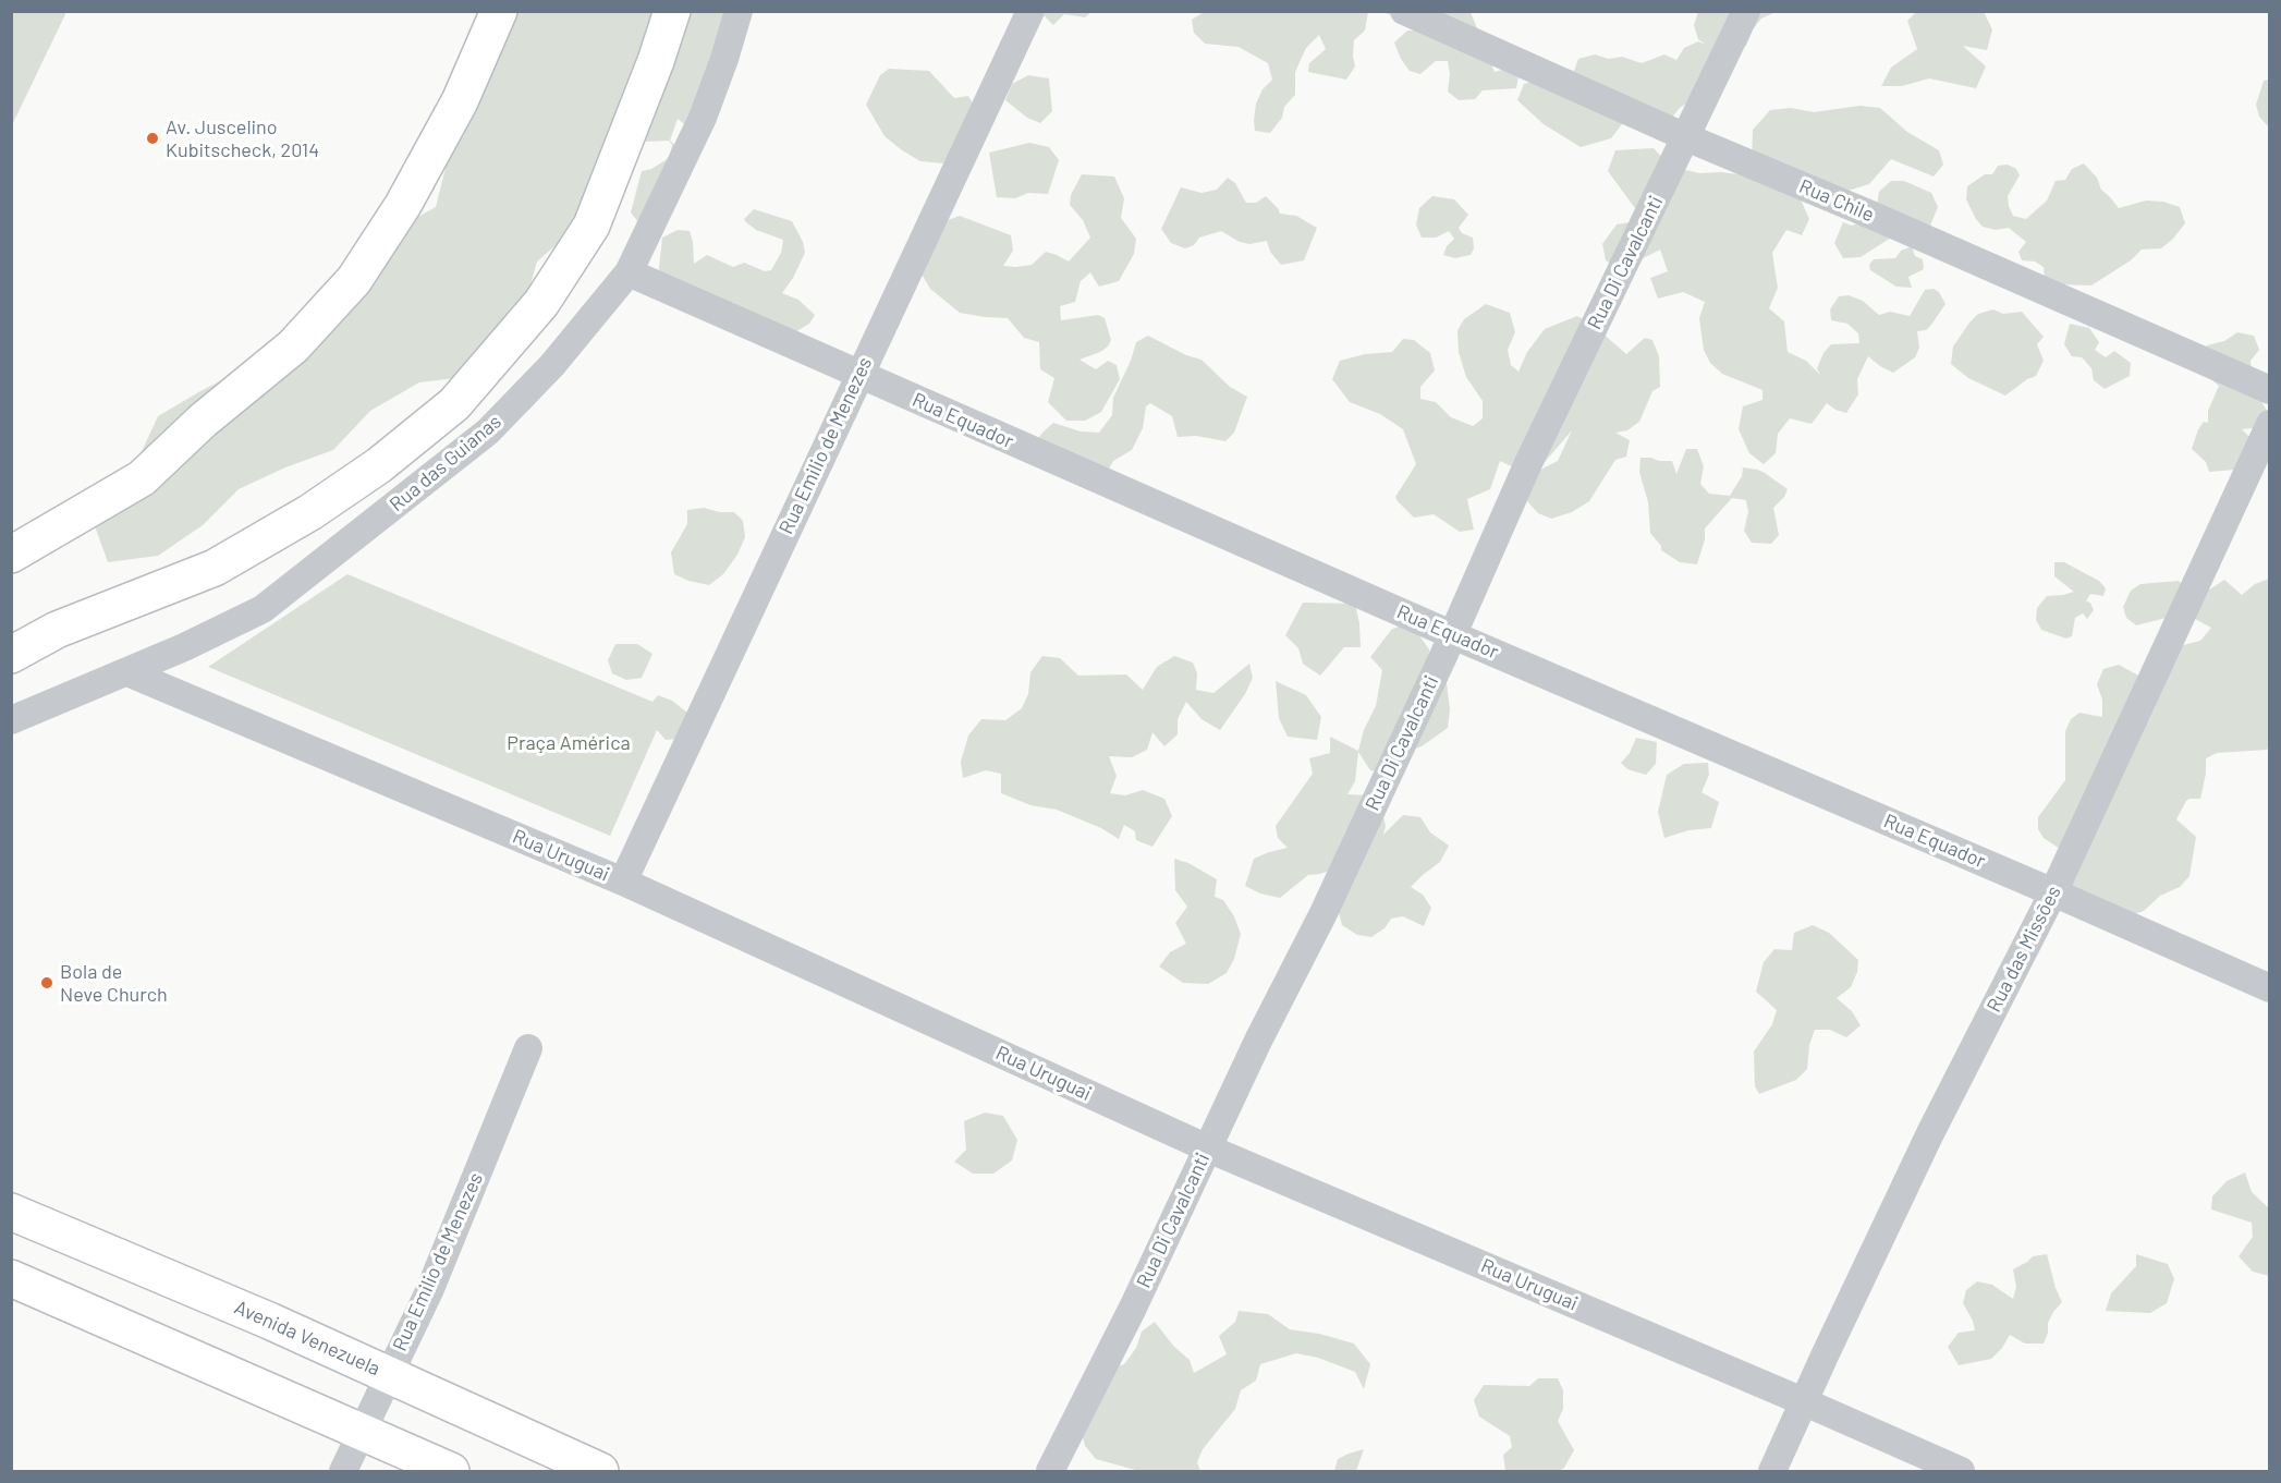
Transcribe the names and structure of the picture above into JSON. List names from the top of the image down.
{
  "streets": {
    "main road": ["Avenida Venezuela"],
    "street": [
      "Rua Chile",
      "Rua Di Cavalcanti",
      "Rua Equador",
      "Rua Emilio de Menezes",
      "Rua das Guianas",
      "Rua Uruguai",
      "Rua das Missões"
    ]
  },
  "crossings": [
    ["Rua Chile", "Rua Di Cavalcanti"],
    ["Rua Di Cavalcanti", "Rua Equador"],
    ["Rua Di Cavalcanti", "Rua Uruguai"],
    ["Rua Equador", "Rua Emilio de Menezes"],
    ["Rua Equador", "Rua das Guianas"],
    ["Rua Equador", "Rua das Missões"],
    ["Rua Emilio de Menezes", "Rua Uruguai"],
    ["Rua Emilio de Menezes", "Avenida Venezuela"],
    ["Rua das Guianas", "Rua Uruguai"],
    ["Rua Uruguai", "Rua das Missões"]
  ],
  "parks": ["Praça América"],
  "places": ["Av. Juscelino Kubitscheck, 2014", "Bola de Neve Church"]
}
